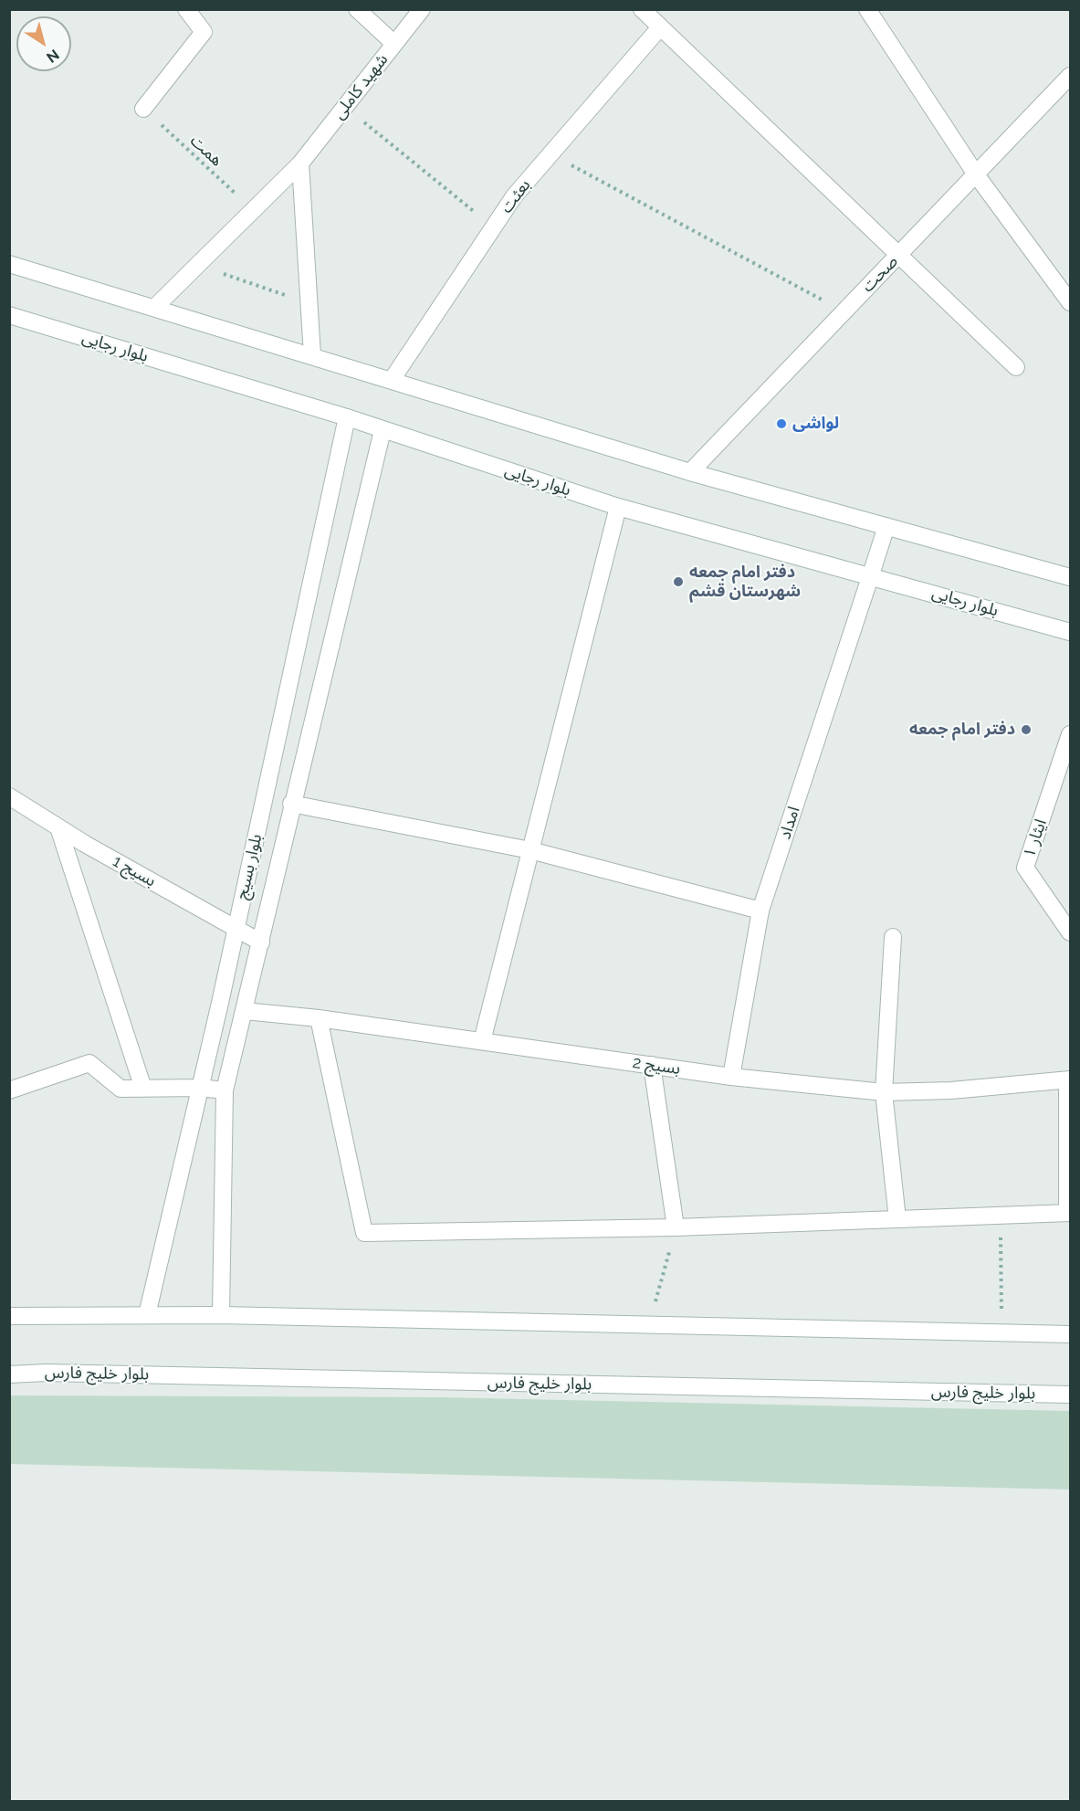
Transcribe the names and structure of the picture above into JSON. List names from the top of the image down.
{
  "streets": {
    "street": [
      "شهید کاملی",
      "بعثت",
      "صحت",
      "بلوار رجایی",
      "امداد",
      "ایثار ۱",
      "بلوار بسیج",
      "بسیج 1",
      "بسیج 2",
      "بلوار خلیج فارس"
    ],
    "path": ["همت"]
  },
  "crossings": [
    ["شهید کاملی", "همت"],
    ["بلوار رجایی", "امداد"],
    ["بلوار رجایی", "بلوار بسیج"],
    ["امداد", "بسیج 2"],
    ["بلوار بسیج", "بسیج 1"],
    ["بلوار بسیج", "بسیج 2"]
  ],
  "places": ["لواشی", "دفتر امام جمعه شهرستان قشم", "دفتر امام جمعه"],
  "north": "bottom right"
}
